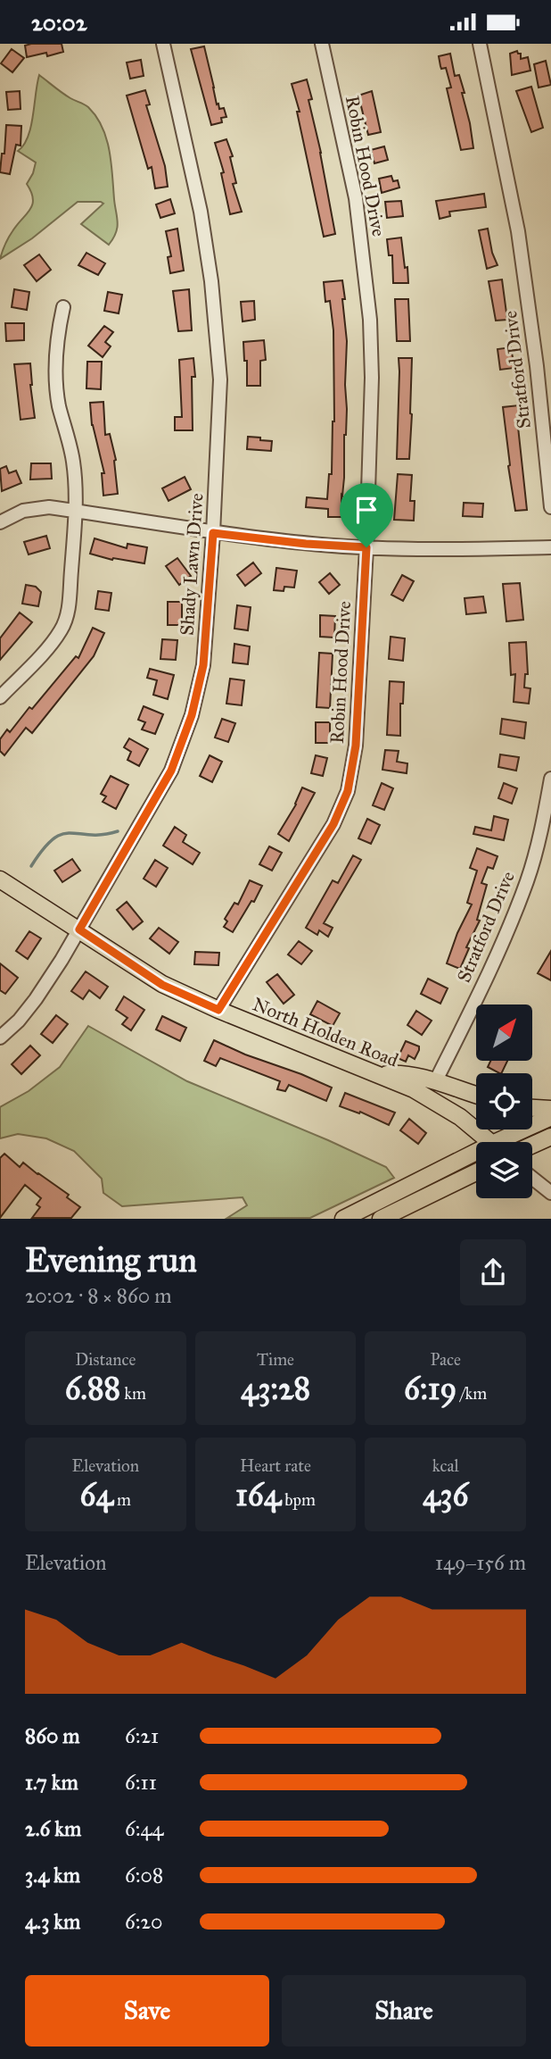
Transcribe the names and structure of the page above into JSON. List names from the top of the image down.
{
  "streets": {
    "main road": ["North Holden Road"],
    "street": ["Robin Hood Drive", "Stratford Drive", "Shady Lawn Drive"]
  },
  "crossings": [
    ["Robin Hood Drive", "North Holden Road"],
    ["Shady Lawn Drive", "North Holden Road"]
  ],
  "north": "top right",
  "page": {
    "status": "20:02",
    "heading": ["Evening run", "20:02 · 8 × 860 m"],
    "stats": [
      ["Distance", "6.88 km"],
      ["Time", "43:28"],
      ["Pace", "6:19 /km"],
      ["Elevation", "64 m"],
      ["Heart rate", "164 bpm"],
      ["kcal", "436"]
    ],
    "chart": ["Elevation", "149–156 m"],
    "list": [
      {
        "name": "860 m",
        "note": "6:21"
      },
      {
        "name": "1.7 km",
        "note": "6:11"
      },
      {
        "name": "2.6 km",
        "note": "6:44"
      },
      {
        "name": "3.4 km",
        "note": "6:08"
      },
      {
        "name": "4.3 km",
        "note": "6:20"
      }
    ],
    "buttons": ["Save", "Share"]
  }
}
